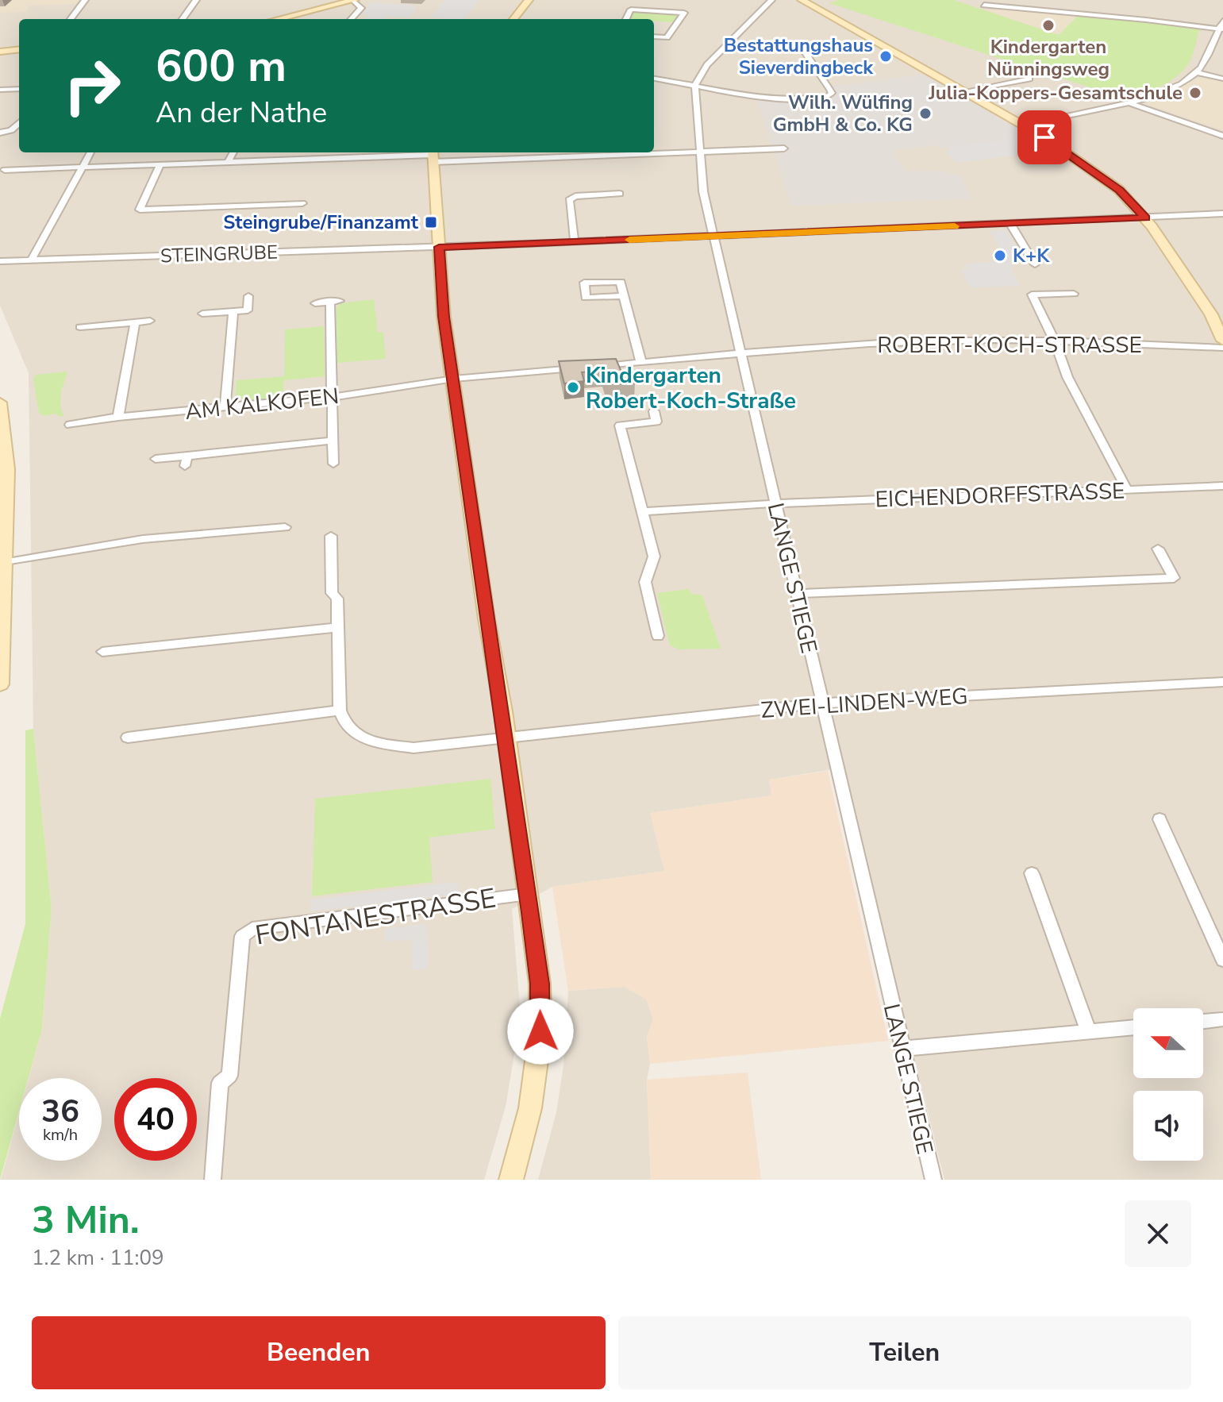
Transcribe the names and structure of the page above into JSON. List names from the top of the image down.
{
  "streets": {
    "street": [
      "STEINGRUBE",
      "ROBERT-KOCH-STRASSE",
      "AM KALKOFEN",
      "EICHENDORFFSTRASSE",
      "LANGE STIEGE",
      "ZWEI-LINDEN-WEG",
      "FONTANESTRASSE"
    ]
  },
  "crossings": [
    ["STEINGRUBE", "LANGE STIEGE"],
    ["ROBERT-KOCH-STRASSE", "LANGE STIEGE"],
    ["EICHENDORFFSTRASSE", "LANGE STIEGE"],
    ["LANGE STIEGE", "ZWEI-LINDEN-WEG"]
  ],
  "places": {
    "other": [
      "Kindergarten Nünningsweg",
      "Bestattungshaus Sieverdingbeck",
      "Julia-Koppers-Gesamtschule",
      "Wilh. Wülfing GmbH & Co. KG",
      "K+K",
      "Kindergarten Robert-Koch-Straße"
    ],
    "transit": ["Steingrube/Finanzamt"]
  },
  "north": "left",
  "page": {
    "turn": ["600 m", "An der Nathe"],
    "speed": "36 km/h",
    "limit": "40",
    "heading": ["3 Min.", "1.2 km · 11:09"],
    "buttons": ["Beenden", "Teilen"]
  }
}
